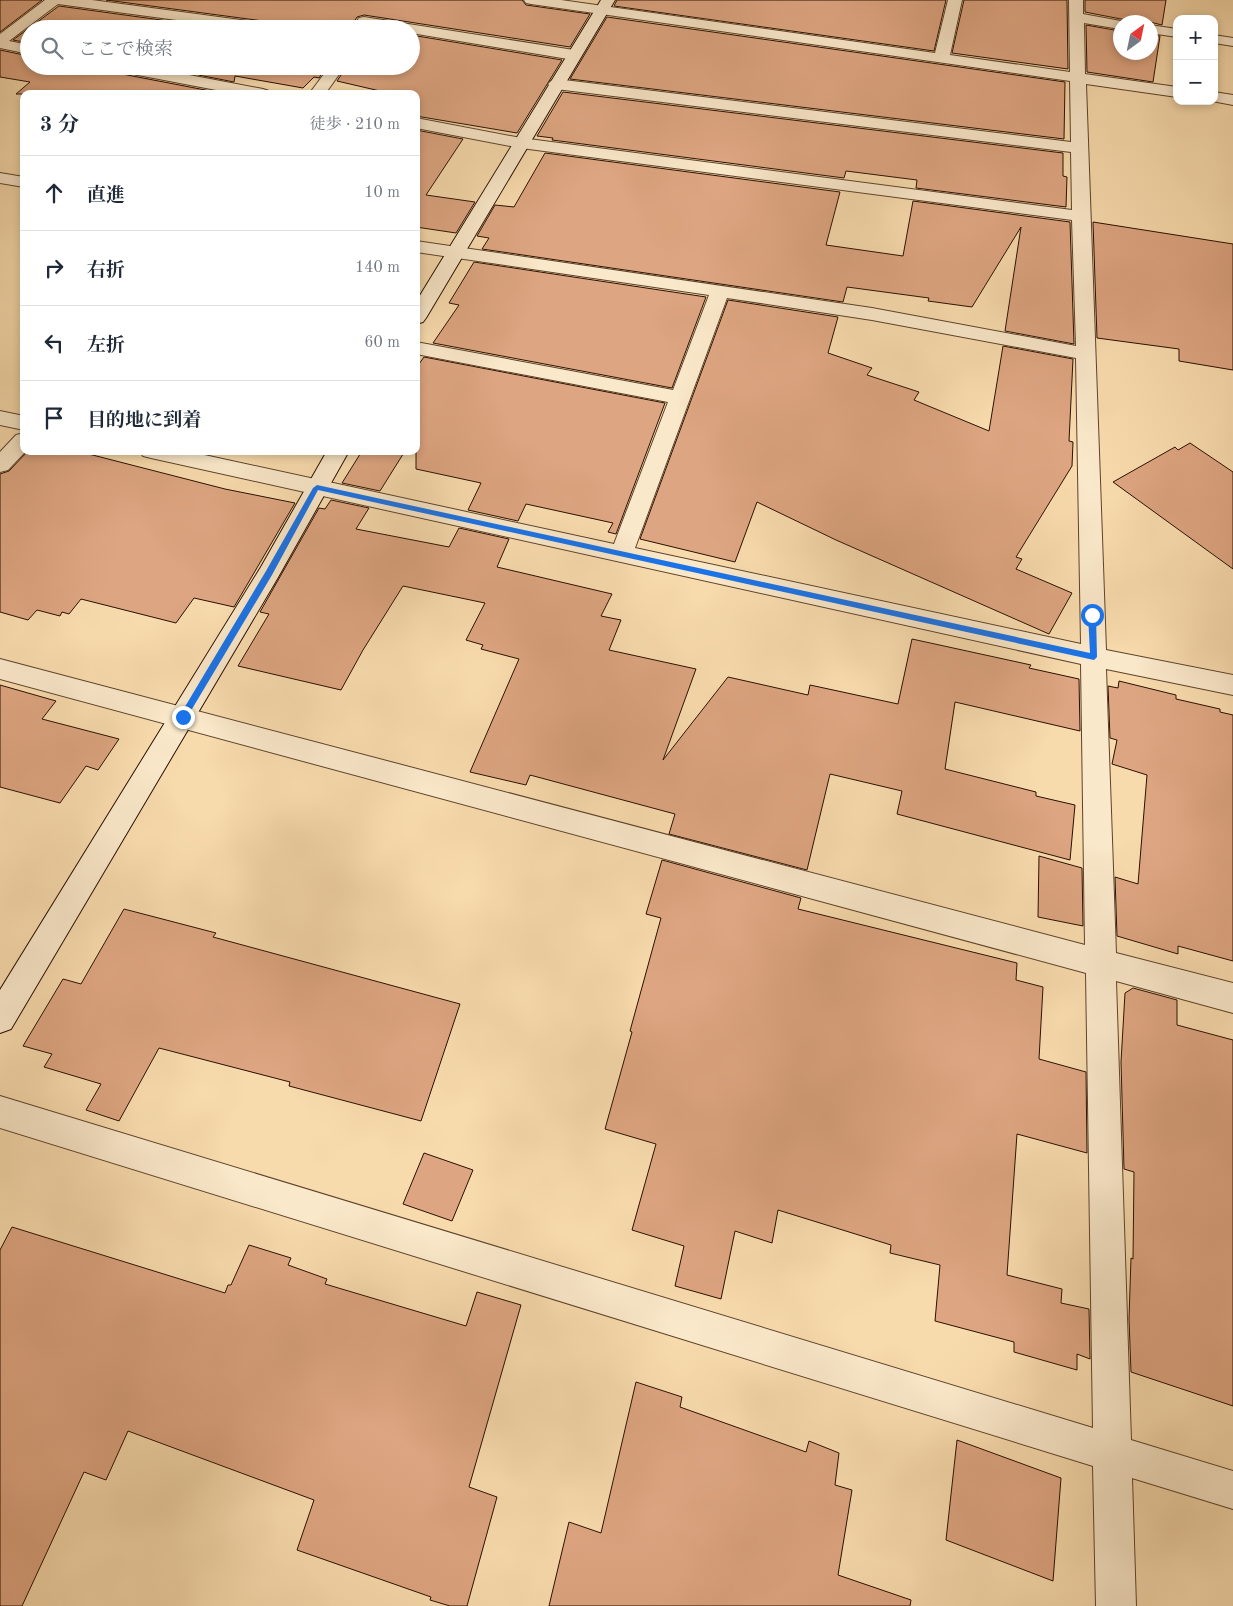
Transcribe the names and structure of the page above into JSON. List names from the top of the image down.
{
  "north": "top right",
  "page": {
    "map_buttons": ["+", "−"],
    "search": "ここで検索",
    "heading": ["3 分", "徒歩 · 210 m"],
    "list": [
      ["直進", "10 m"],
      ["右折", "140 m"],
      ["左折", "60 m"],
      "目的地に到着"
    ]
  }
}
